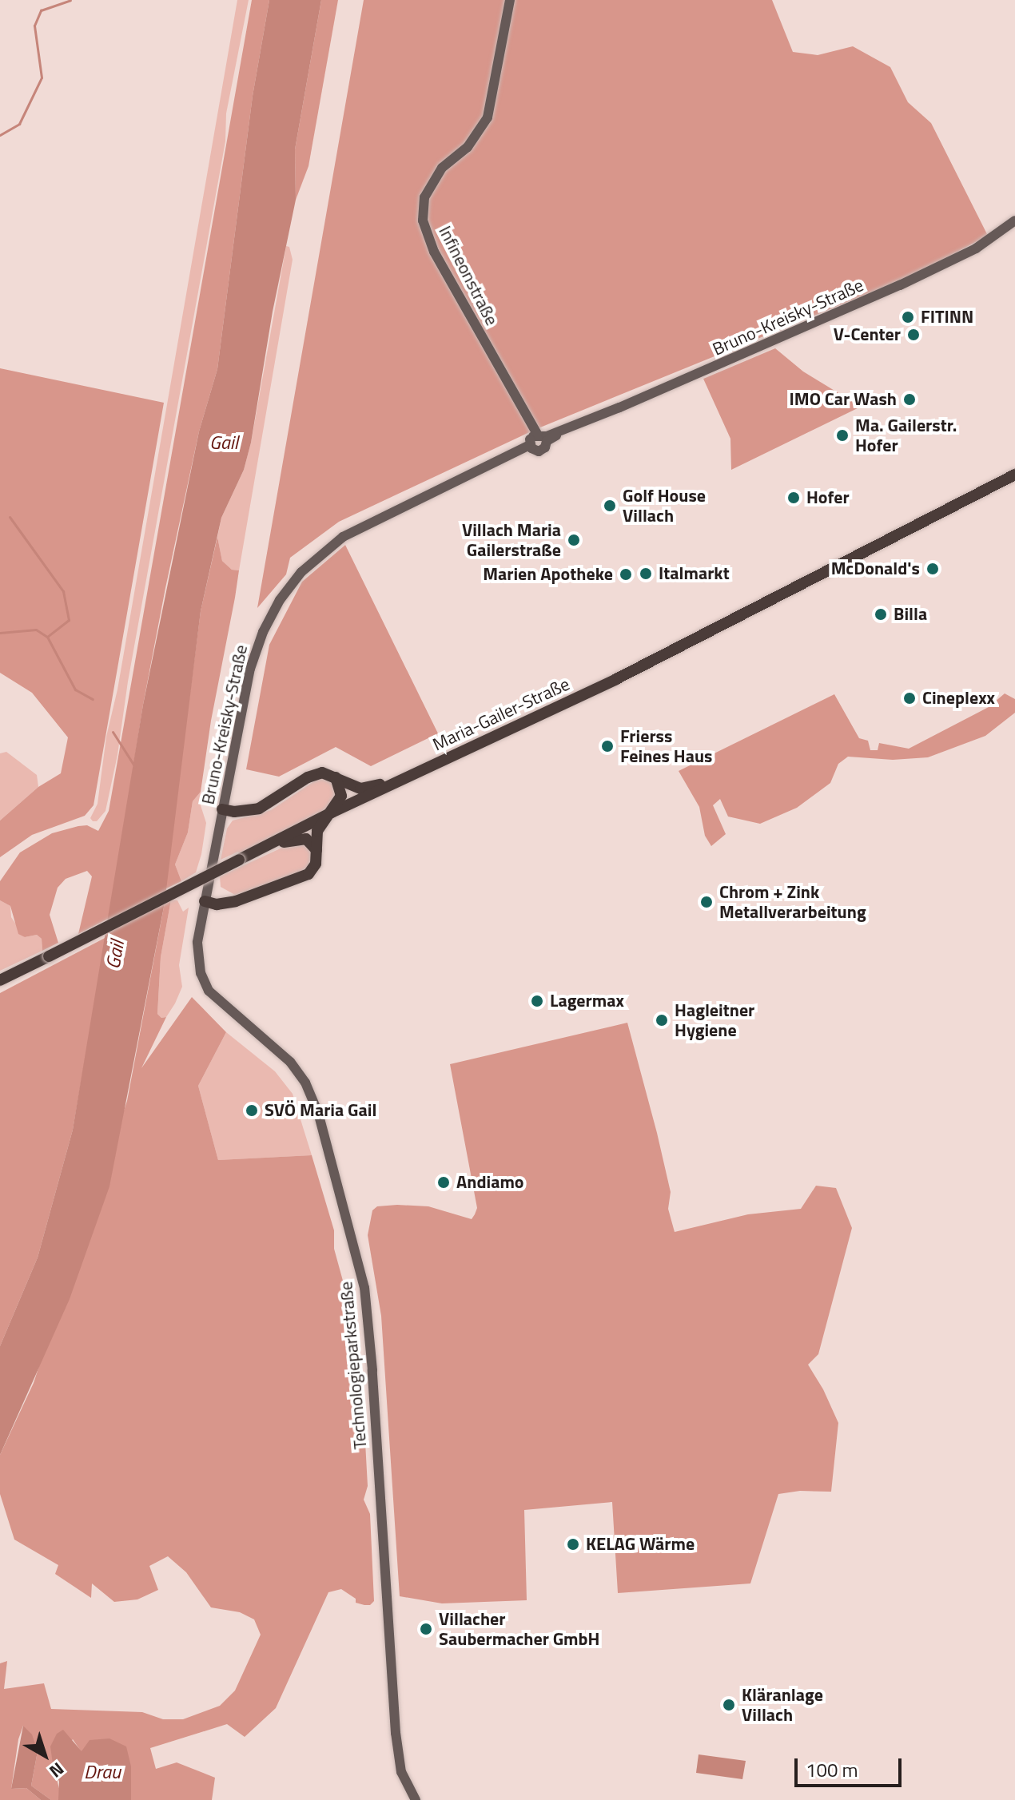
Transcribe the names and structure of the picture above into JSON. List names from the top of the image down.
{
  "streets": {
    "main road": ["Maria-Gailer-Straße"],
    "street": ["Infineonstraße", "Bruno-Kreisky-Straße", "Technologieparkstraße"]
  },
  "crossings": [
    ["Infineonstraße", "Bruno-Kreisky-Straße"],
    ["Bruno-Kreisky-Straße", "Technologieparkstraße"]
  ],
  "water": ["Gail", "Drau"],
  "places": [
    "FITINN",
    "V-Center",
    "IMO Car Wash",
    "Ma. Gailerstr. Hofer",
    "Hofer",
    "Golf House Villach",
    "Villach Maria Gailerstraße",
    "McDonald's",
    "Italmarkt",
    "Marien Apotheke",
    "Billa",
    "Cineplexx",
    "Frierss Feines Haus",
    "Chrom + Zink Metallverarbeitung",
    "Lagermax",
    "Hagleitner Hygiene",
    "SVÖ Maria Gail",
    "Andiamo",
    "KELAG Wärme",
    "Villacher Saubermacher GmbH",
    "Kläranlage Villach"
  ],
  "scale_bar": "100 m",
  "north": "bottom right"
}
